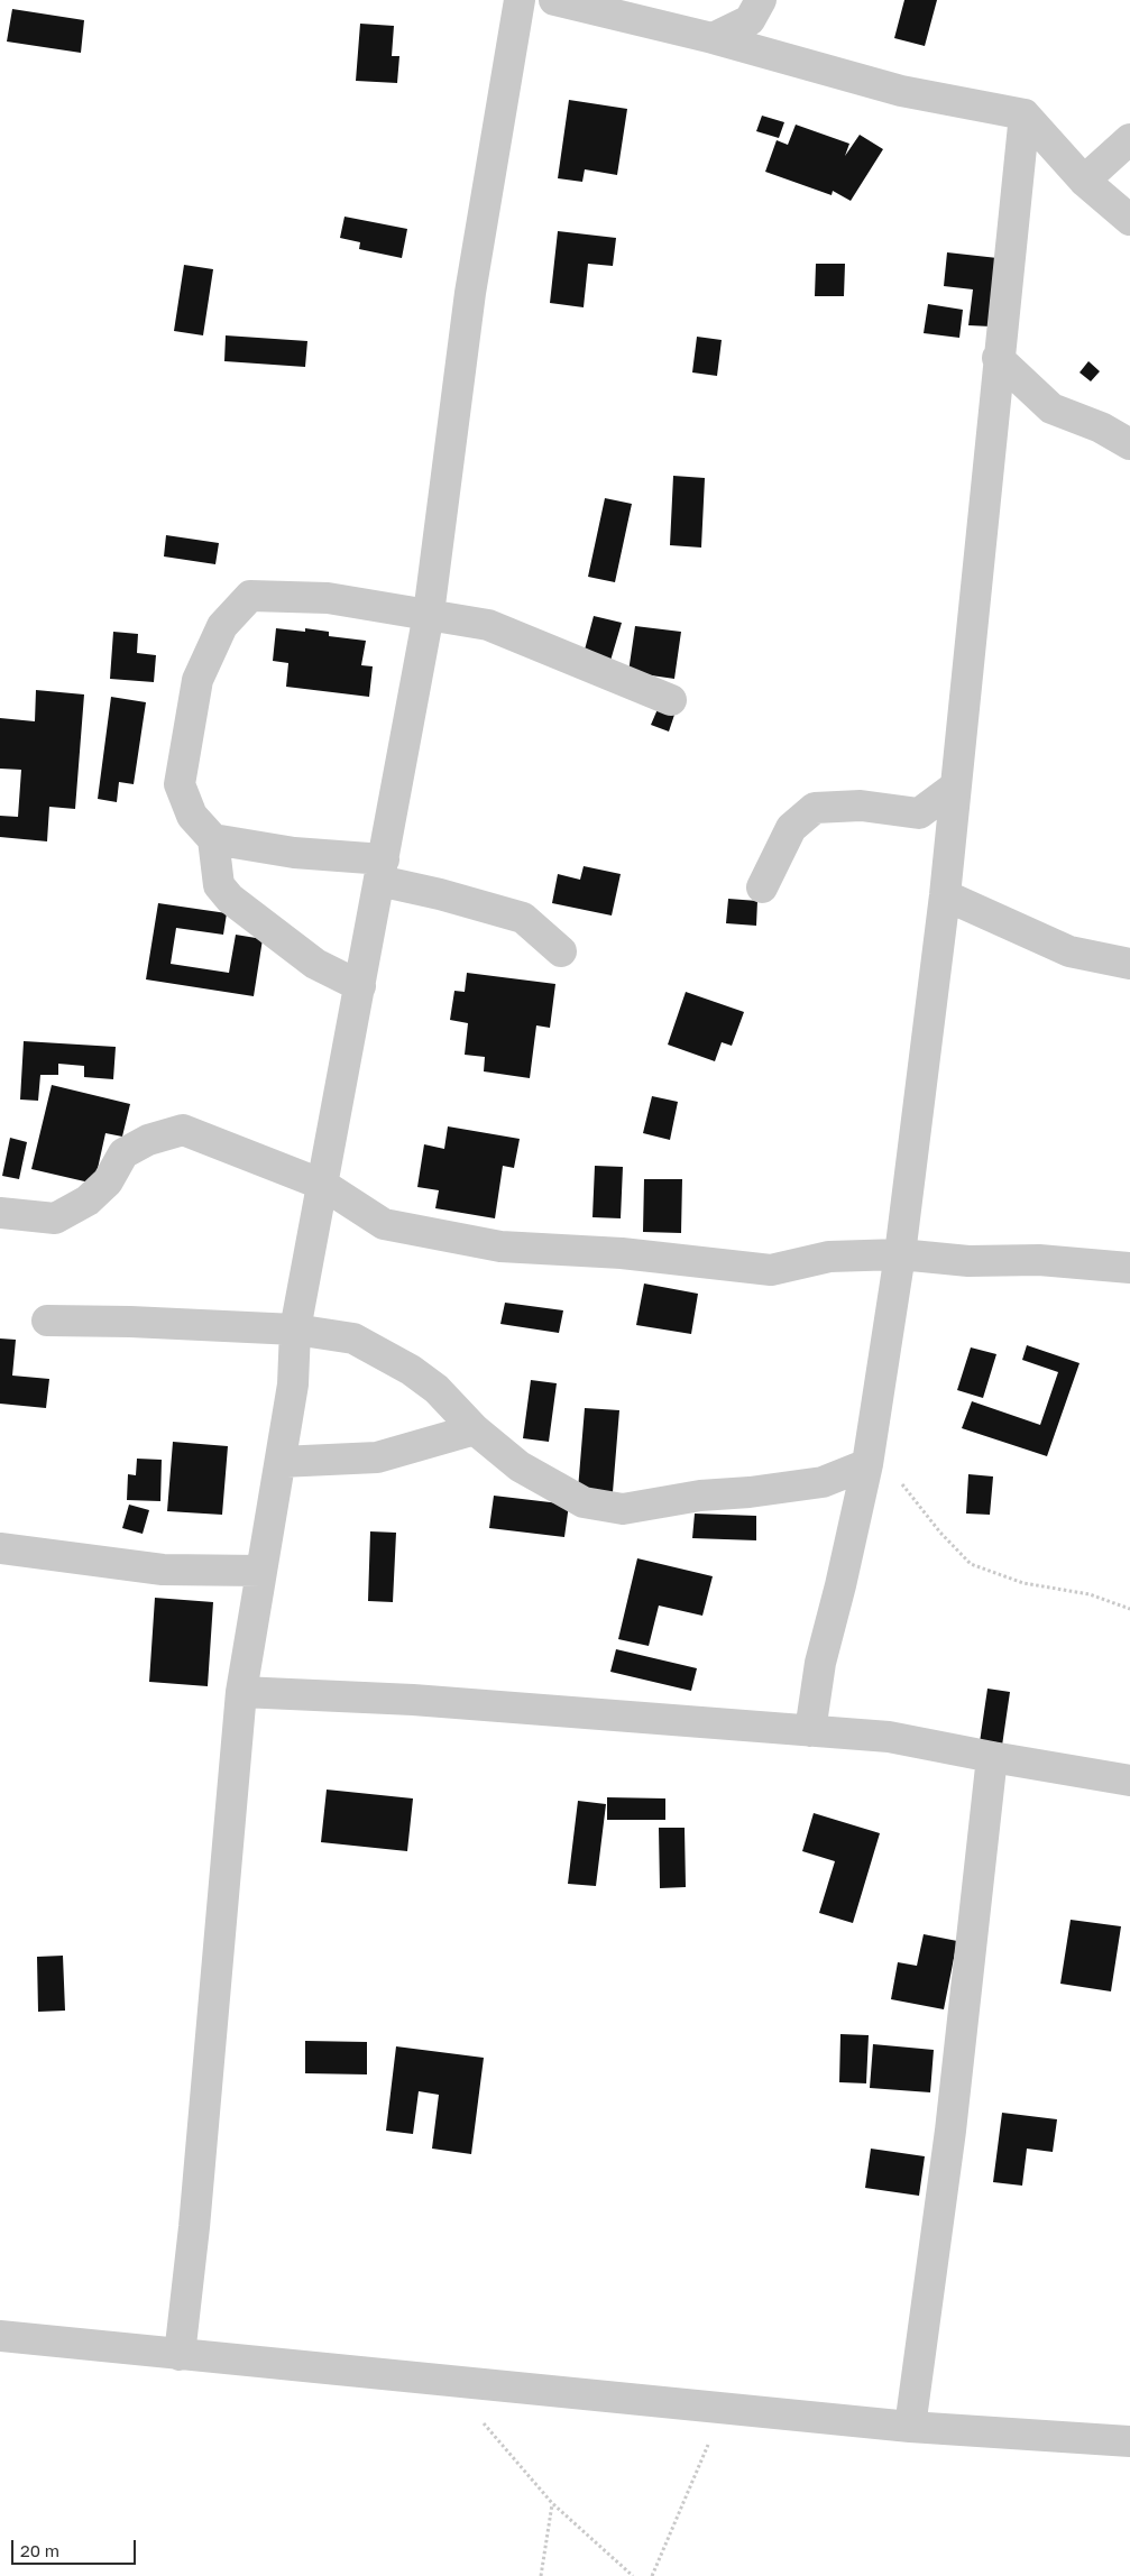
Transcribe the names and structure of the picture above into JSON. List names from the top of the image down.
{
  "scale_bar": "20 m"
}
